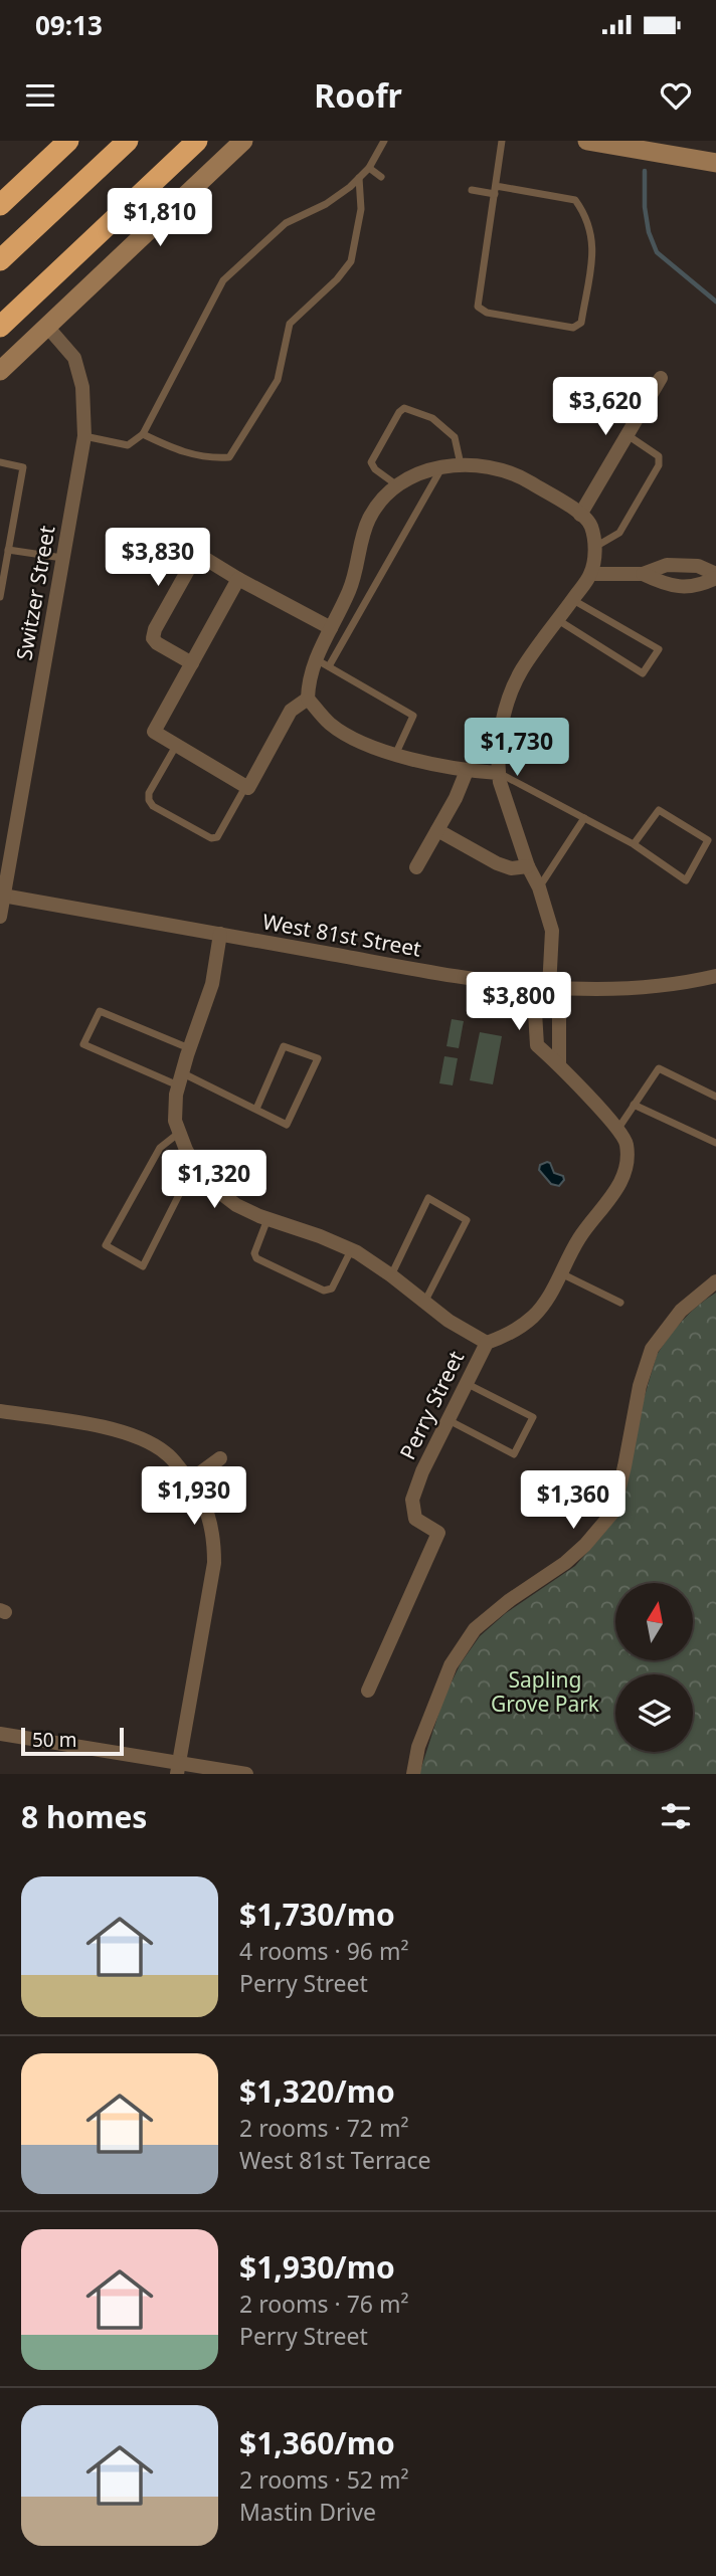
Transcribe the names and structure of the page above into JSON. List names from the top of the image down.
{
  "streets": {
    "street": ["Switzer Street", "West 81st Street", "Perry Street"]
  },
  "crossings": [
    ["Switzer Street", "West 81st Street"],
    ["West 81st Street", "Perry Street"]
  ],
  "parks": ["Sapling Grove Park"],
  "scale_bar": "50 m",
  "north": "top",
  "page": {
    "status": "09:13",
    "header": "Roofr",
    "price": [
      "$1,810",
      "$3,620",
      "$3,830",
      "$1,730",
      "$3,800",
      "$1,320",
      "$1,930",
      "$1,360"
    ],
    "scale": "50 m",
    "heading": "8 homes",
    "list": [
      {
        "name": "$1,730/mo",
        "note": "4 rooms · 96 m² · Perry Street"
      },
      {
        "name": "$1,320/mo",
        "note": "2 rooms · 72 m² · West 81st Terrace"
      },
      {
        "name": "$1,930/mo",
        "note": "2 rooms · 76 m² · Perry Street"
      },
      {
        "name": "$1,360/mo",
        "note": "2 rooms · 52 m² · Mastin Drive"
      }
    ]
  }
}
